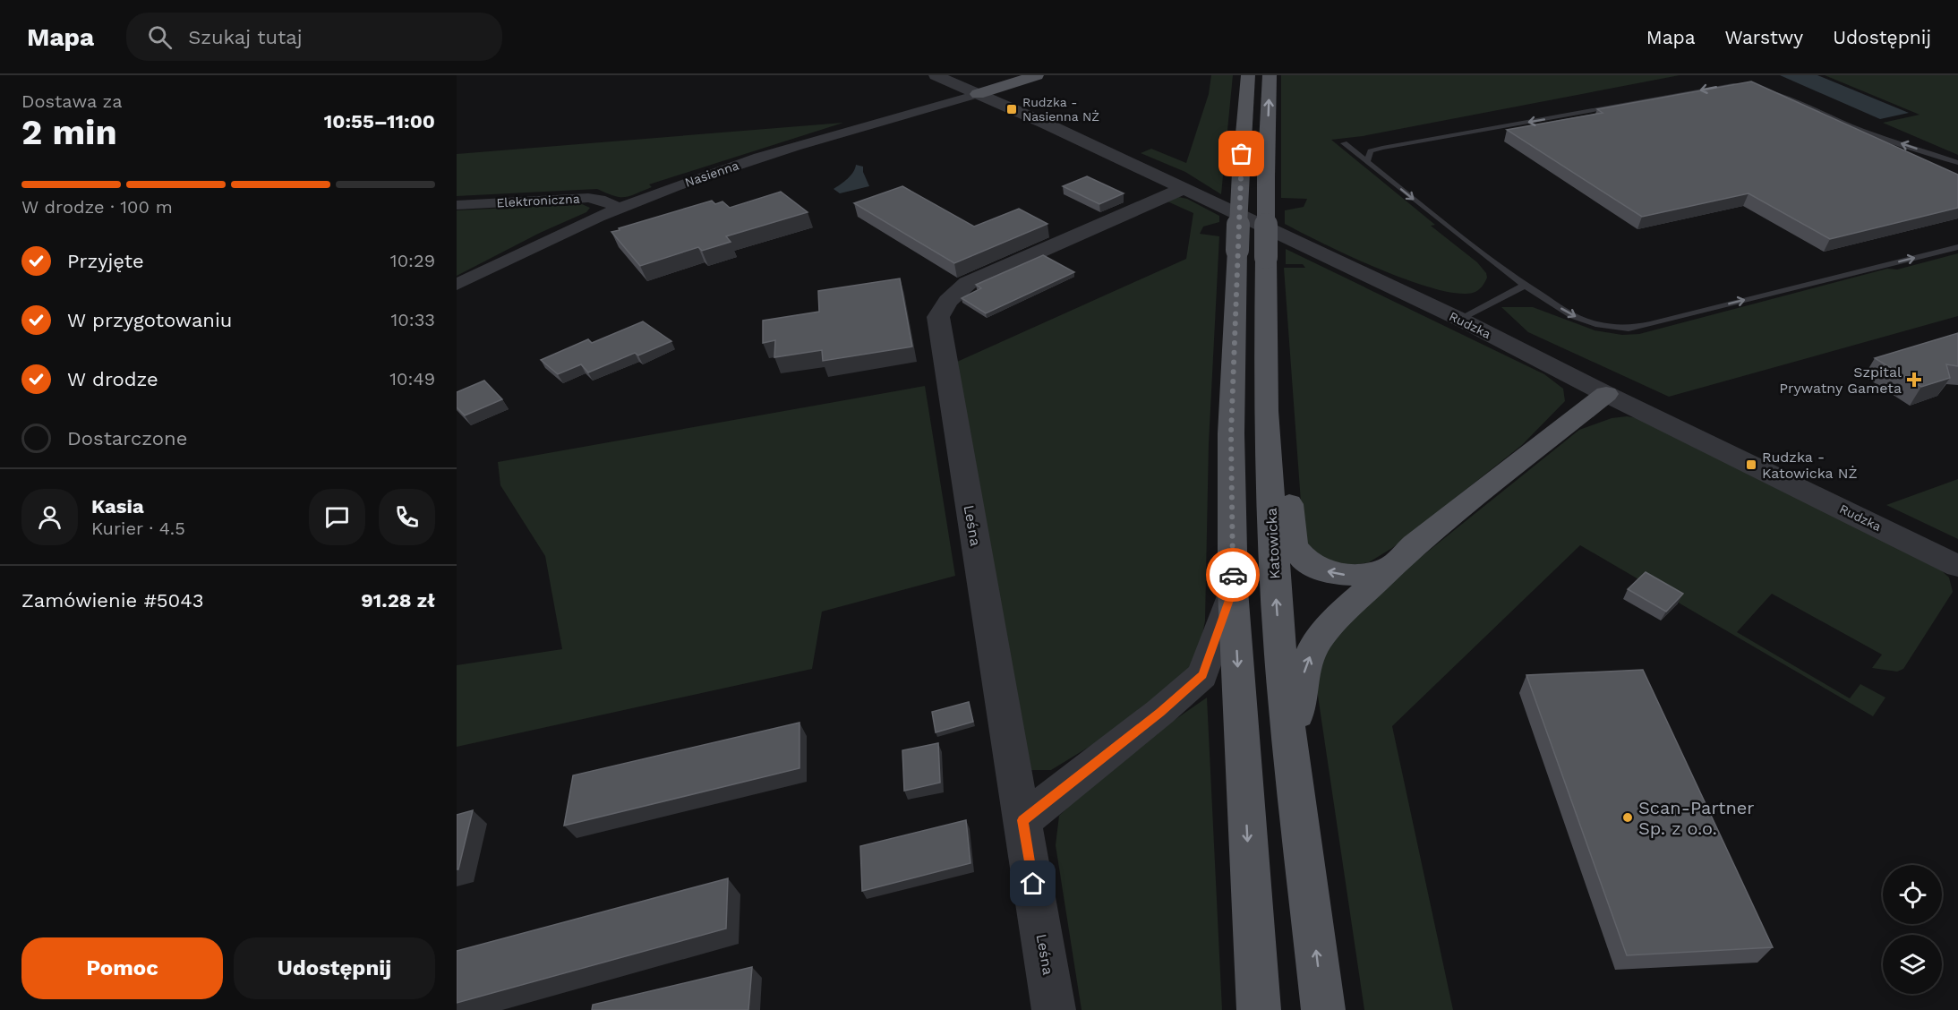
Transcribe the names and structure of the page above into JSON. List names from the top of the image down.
{
  "streets": {
    "main road": ["Katowicka"],
    "street": [
      "Nasienna",
      "Elektroniczna",
      "Rudzka",
      "Leśna"
    ]
  },
  "crossings": [
    ["Nasienna", "Elektroniczna"],
    ["Nasienna", "Rudzka"],
    ["Rudzka", "Leśna"]
  ],
  "places": {
    "transit": ["Rudzka - Nasienna NŻ", "Rudzka - Katowicka NŻ"],
    "health": ["Szpital Prywatny Gameta"],
    "other": ["Scan-Partner Sp. z o.o."]
  },
  "page": {
    "header": "Mapa",
    "search": "Szukaj tutaj",
    "nav": ["Mapa", "Warstwy", "Udostępnij"],
    "heading": ["2 min", "Dostawa za", "10:55–11:00"],
    "panel": [
      "Kasia",
      "Kurier · 4.5",
      "Zamówienie #5043",
      "91.28 zł"
    ],
    "bar": "W drodze · 100 m",
    "list": [
      ["Przyjęte", "10:29"],
      ["W przygotowaniu", "10:33"],
      ["W drodze", "10:49"],
      "Dostarczone"
    ],
    "buttons": ["Pomoc", "Udostępnij"]
  }
}
